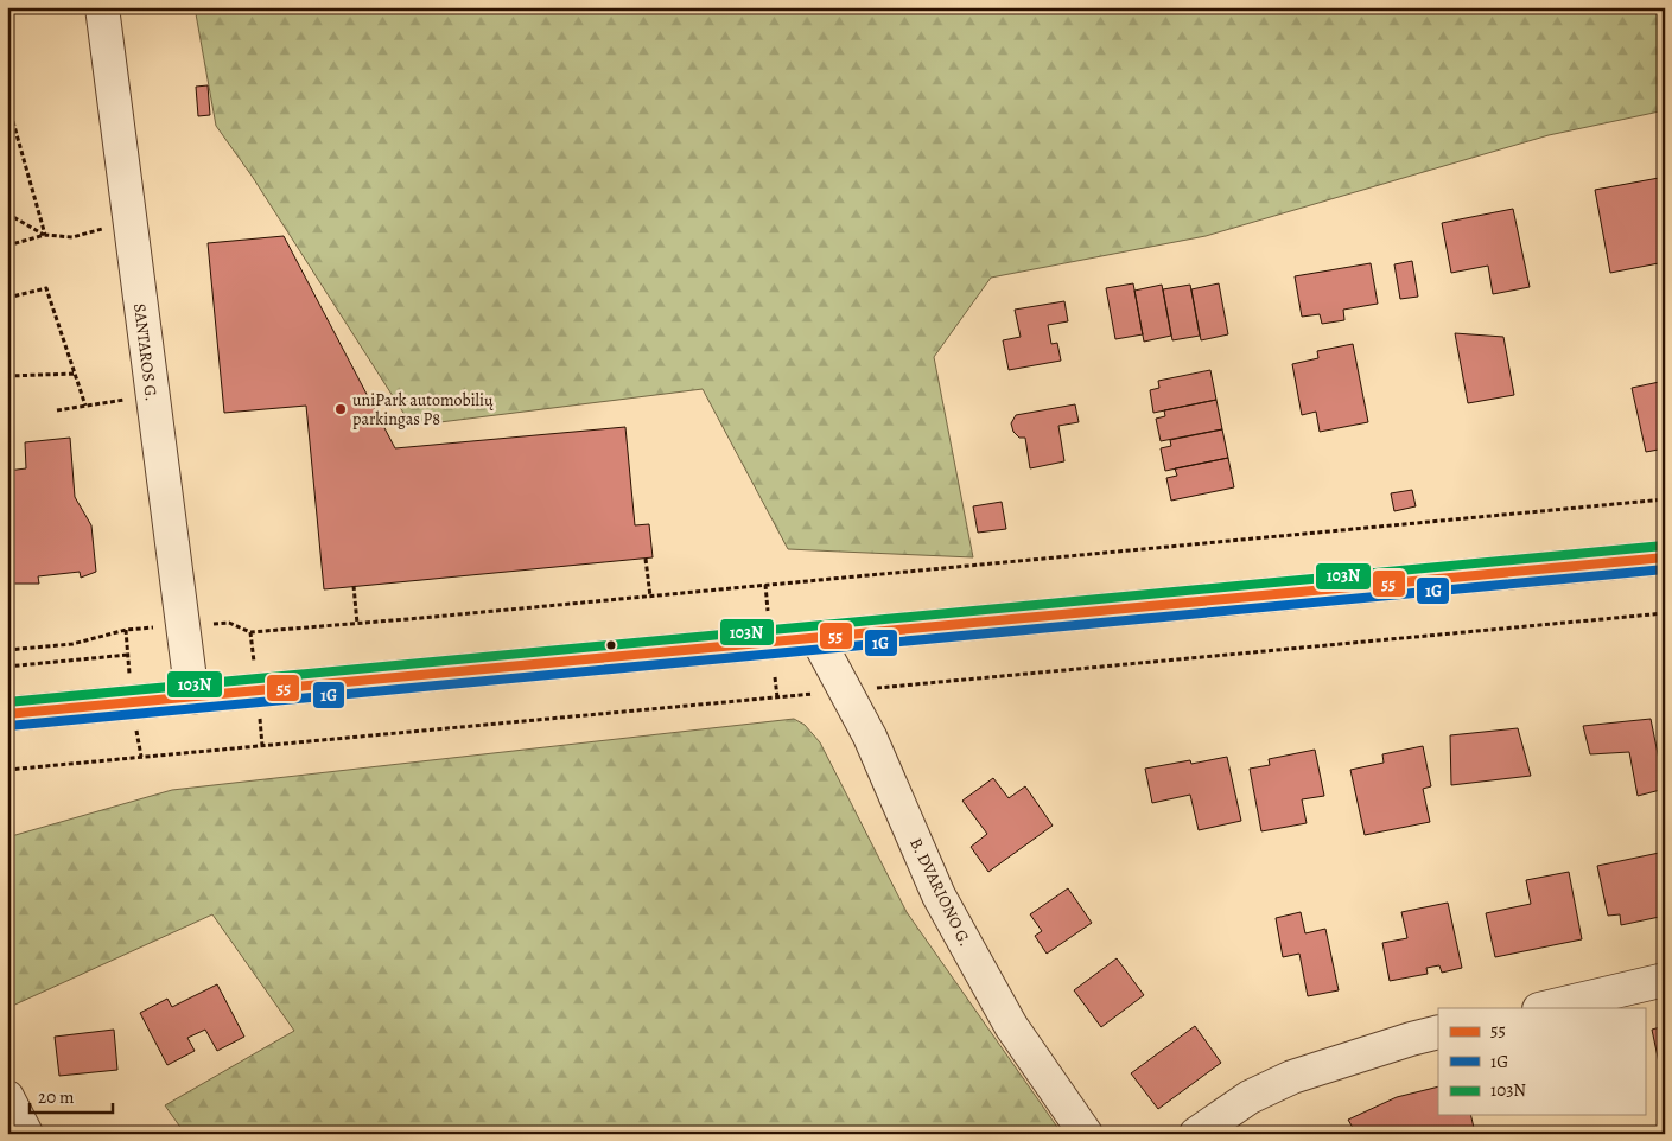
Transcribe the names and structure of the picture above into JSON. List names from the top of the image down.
{
  "streets": {
    "street": ["SANTAROS G.", "B. DVARIONO G."]
  },
  "places": ["uniPark automobilių parkingas P8"],
  "lines": ["transit line 103N", "transit line 55", "transit line 1G"],
  "legend": ["55", "1G", "103N"],
  "scale_bar": "20 m"
}
